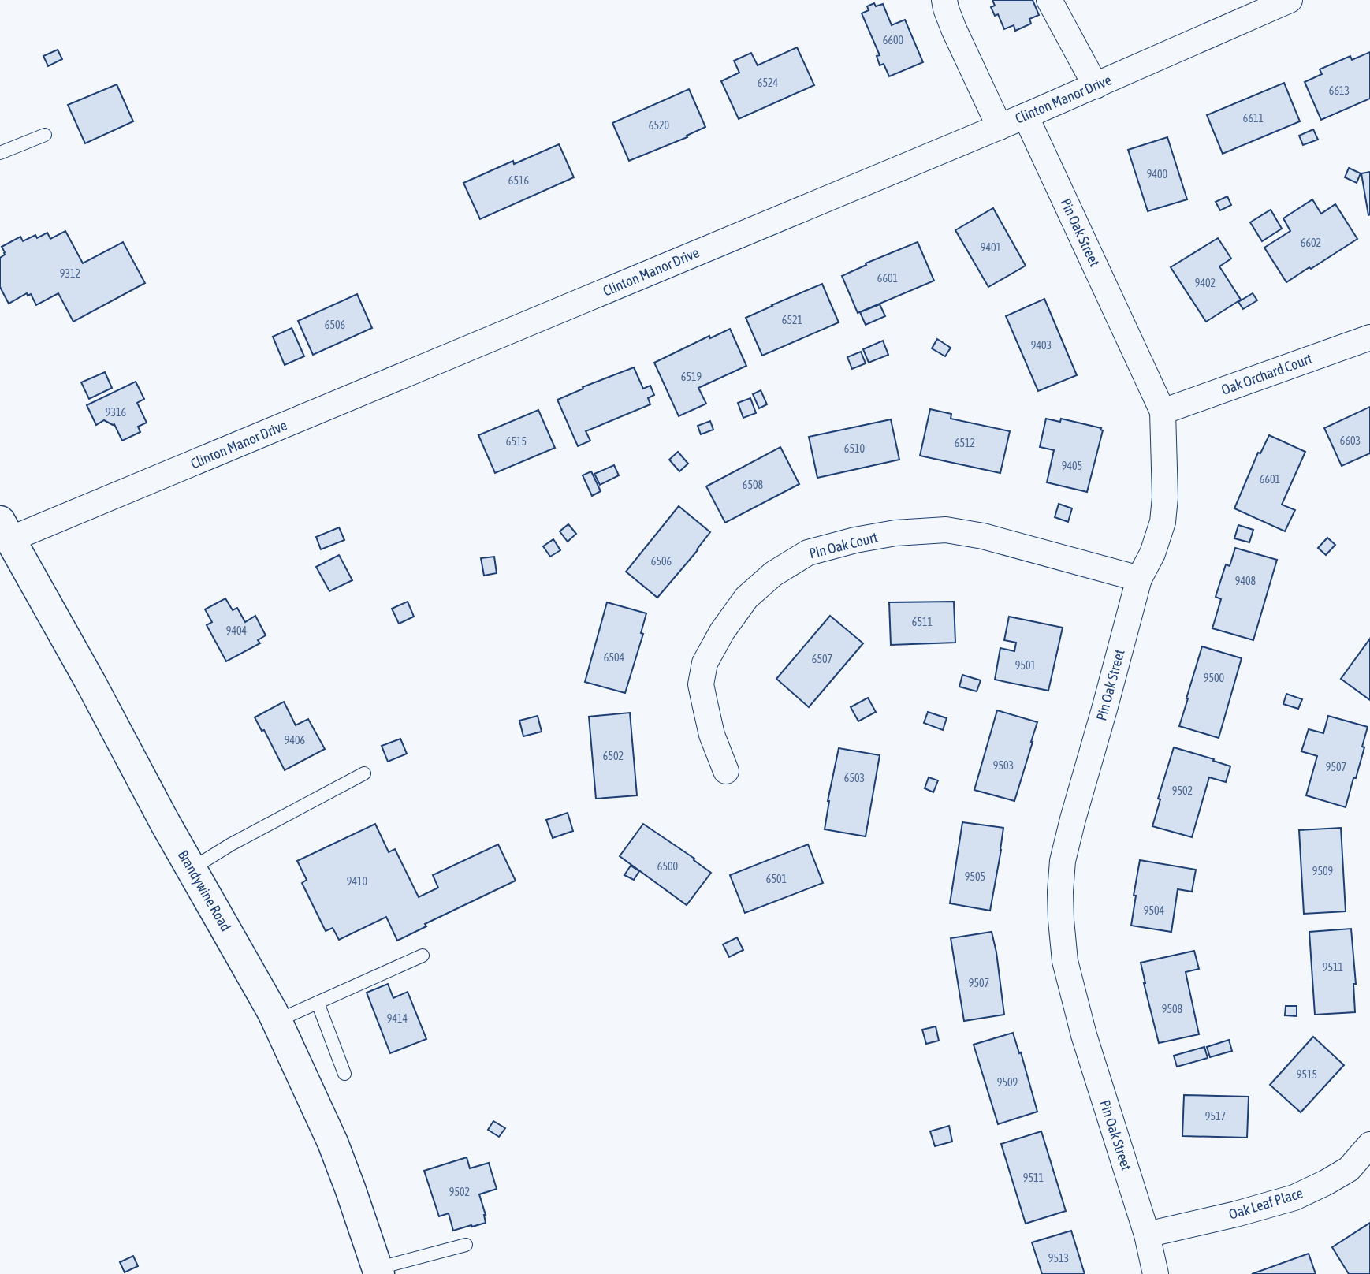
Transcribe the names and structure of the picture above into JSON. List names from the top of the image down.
{
  "streets": {
    "main road": ["Brandywine Road"],
    "street": [
      "Clinton Manor Drive",
      "Pin Oak Street",
      "Oak Orchard Court",
      "Pin Oak Court",
      "Oak Leaf Place"
    ]
  },
  "crossings": [
    ["Clinton Manor Drive", "Pin Oak Street"],
    ["Clinton Manor Drive", "Brandywine Road"],
    ["Pin Oak Street", "Oak Orchard Court"],
    ["Pin Oak Street", "Pin Oak Court"],
    ["Pin Oak Street", "Oak Leaf Place"]
  ],
  "house_numbers": [
    "6600",
    "6524",
    "6613",
    "6611",
    "6520",
    "9400",
    "6516",
    "6602",
    "9401",
    "9312",
    "6601",
    "9402",
    "6521",
    "6506",
    "9403",
    "6519",
    "9316",
    "6603",
    "6515",
    "6512",
    "6510",
    "9405",
    "6601",
    "6508",
    "6506",
    "9408",
    "6511",
    "9404",
    "6504",
    "6507",
    "9501",
    "9500",
    "9406",
    "6502",
    "9503",
    "9507",
    "6503",
    "9502",
    "6500",
    "9509",
    "9505",
    "6501",
    "9410",
    "9504",
    "9511",
    "9507",
    "9508",
    "9414",
    "9515",
    "9509",
    "9517",
    "9511",
    "9502",
    "9513"
  ]
}
